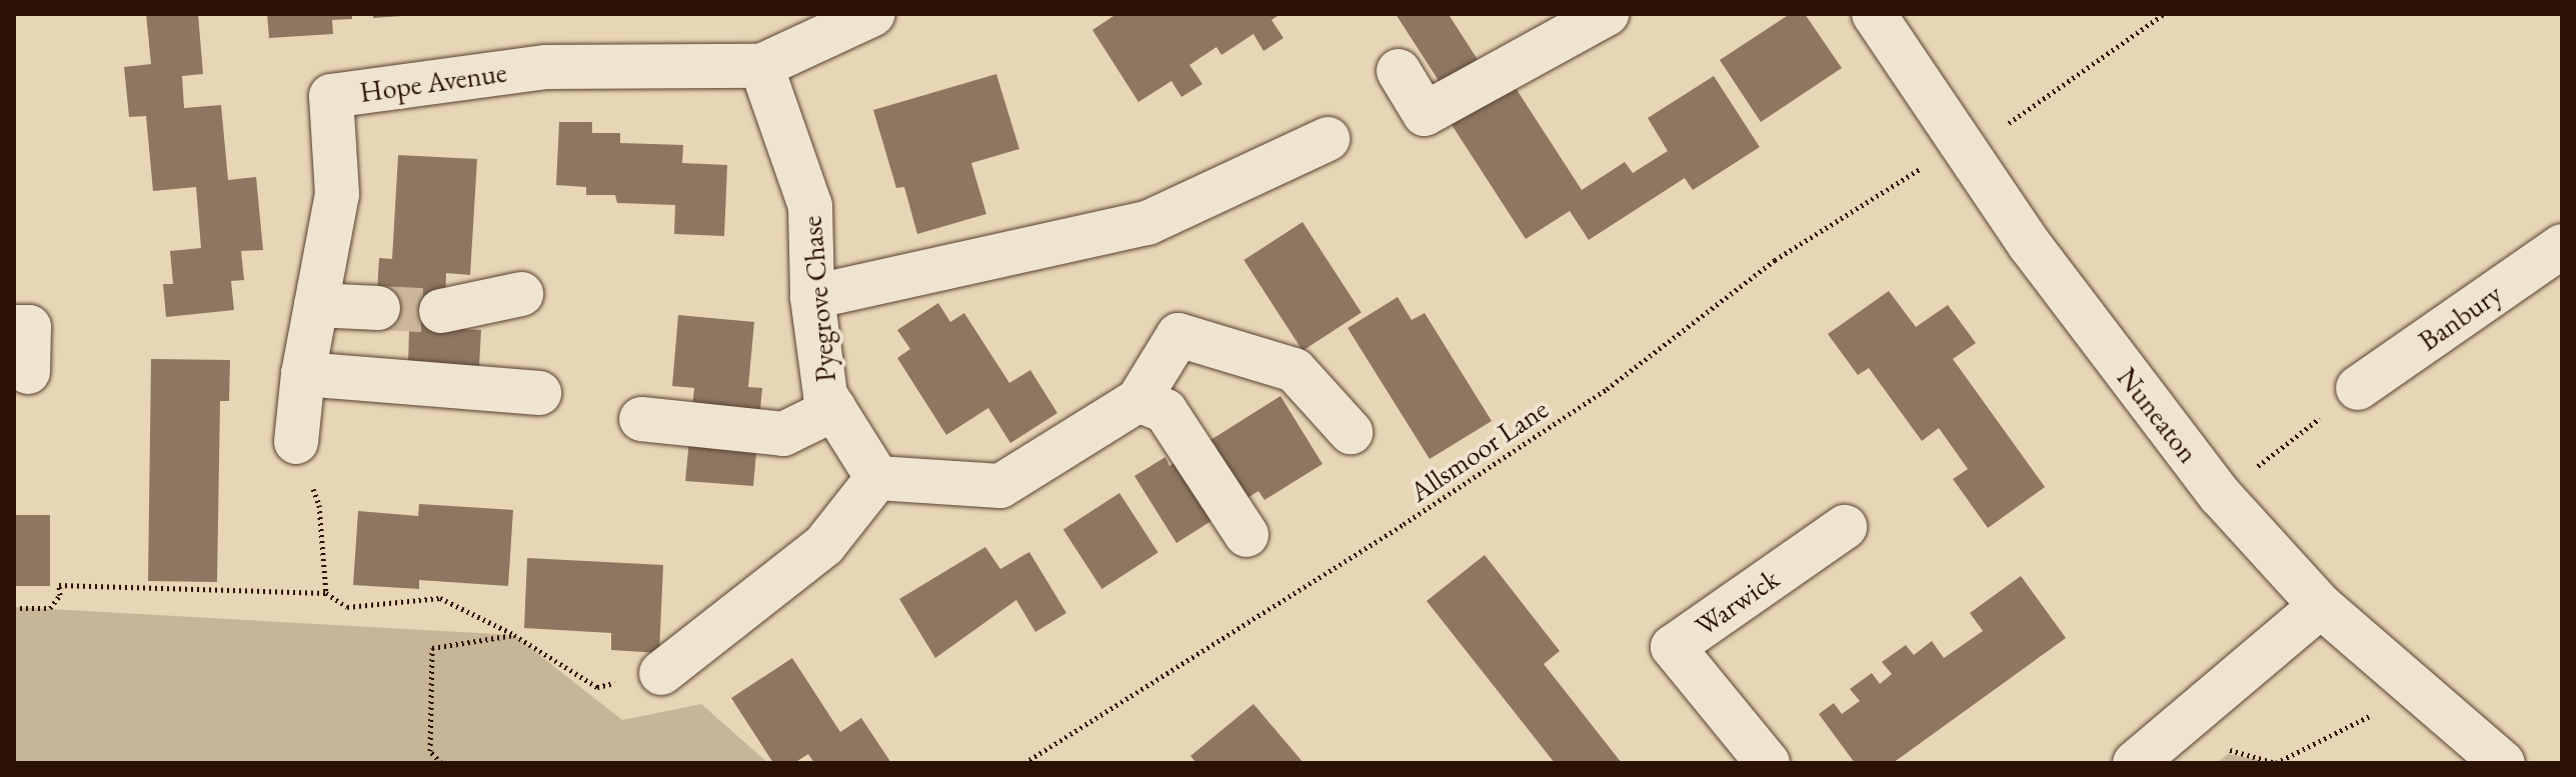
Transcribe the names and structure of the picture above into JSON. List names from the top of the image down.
{
  "streets": {
    "street": [
      "Hope Avenue",
      "Pyegrove Chase",
      "Banbury",
      "Nuneaton",
      "Warwick"
    ],
    "path": ["Allsmoor Lane"]
  },
  "crossings": [
    ["Hope Avenue", "Pyegrove Chase"]
  ]
}
